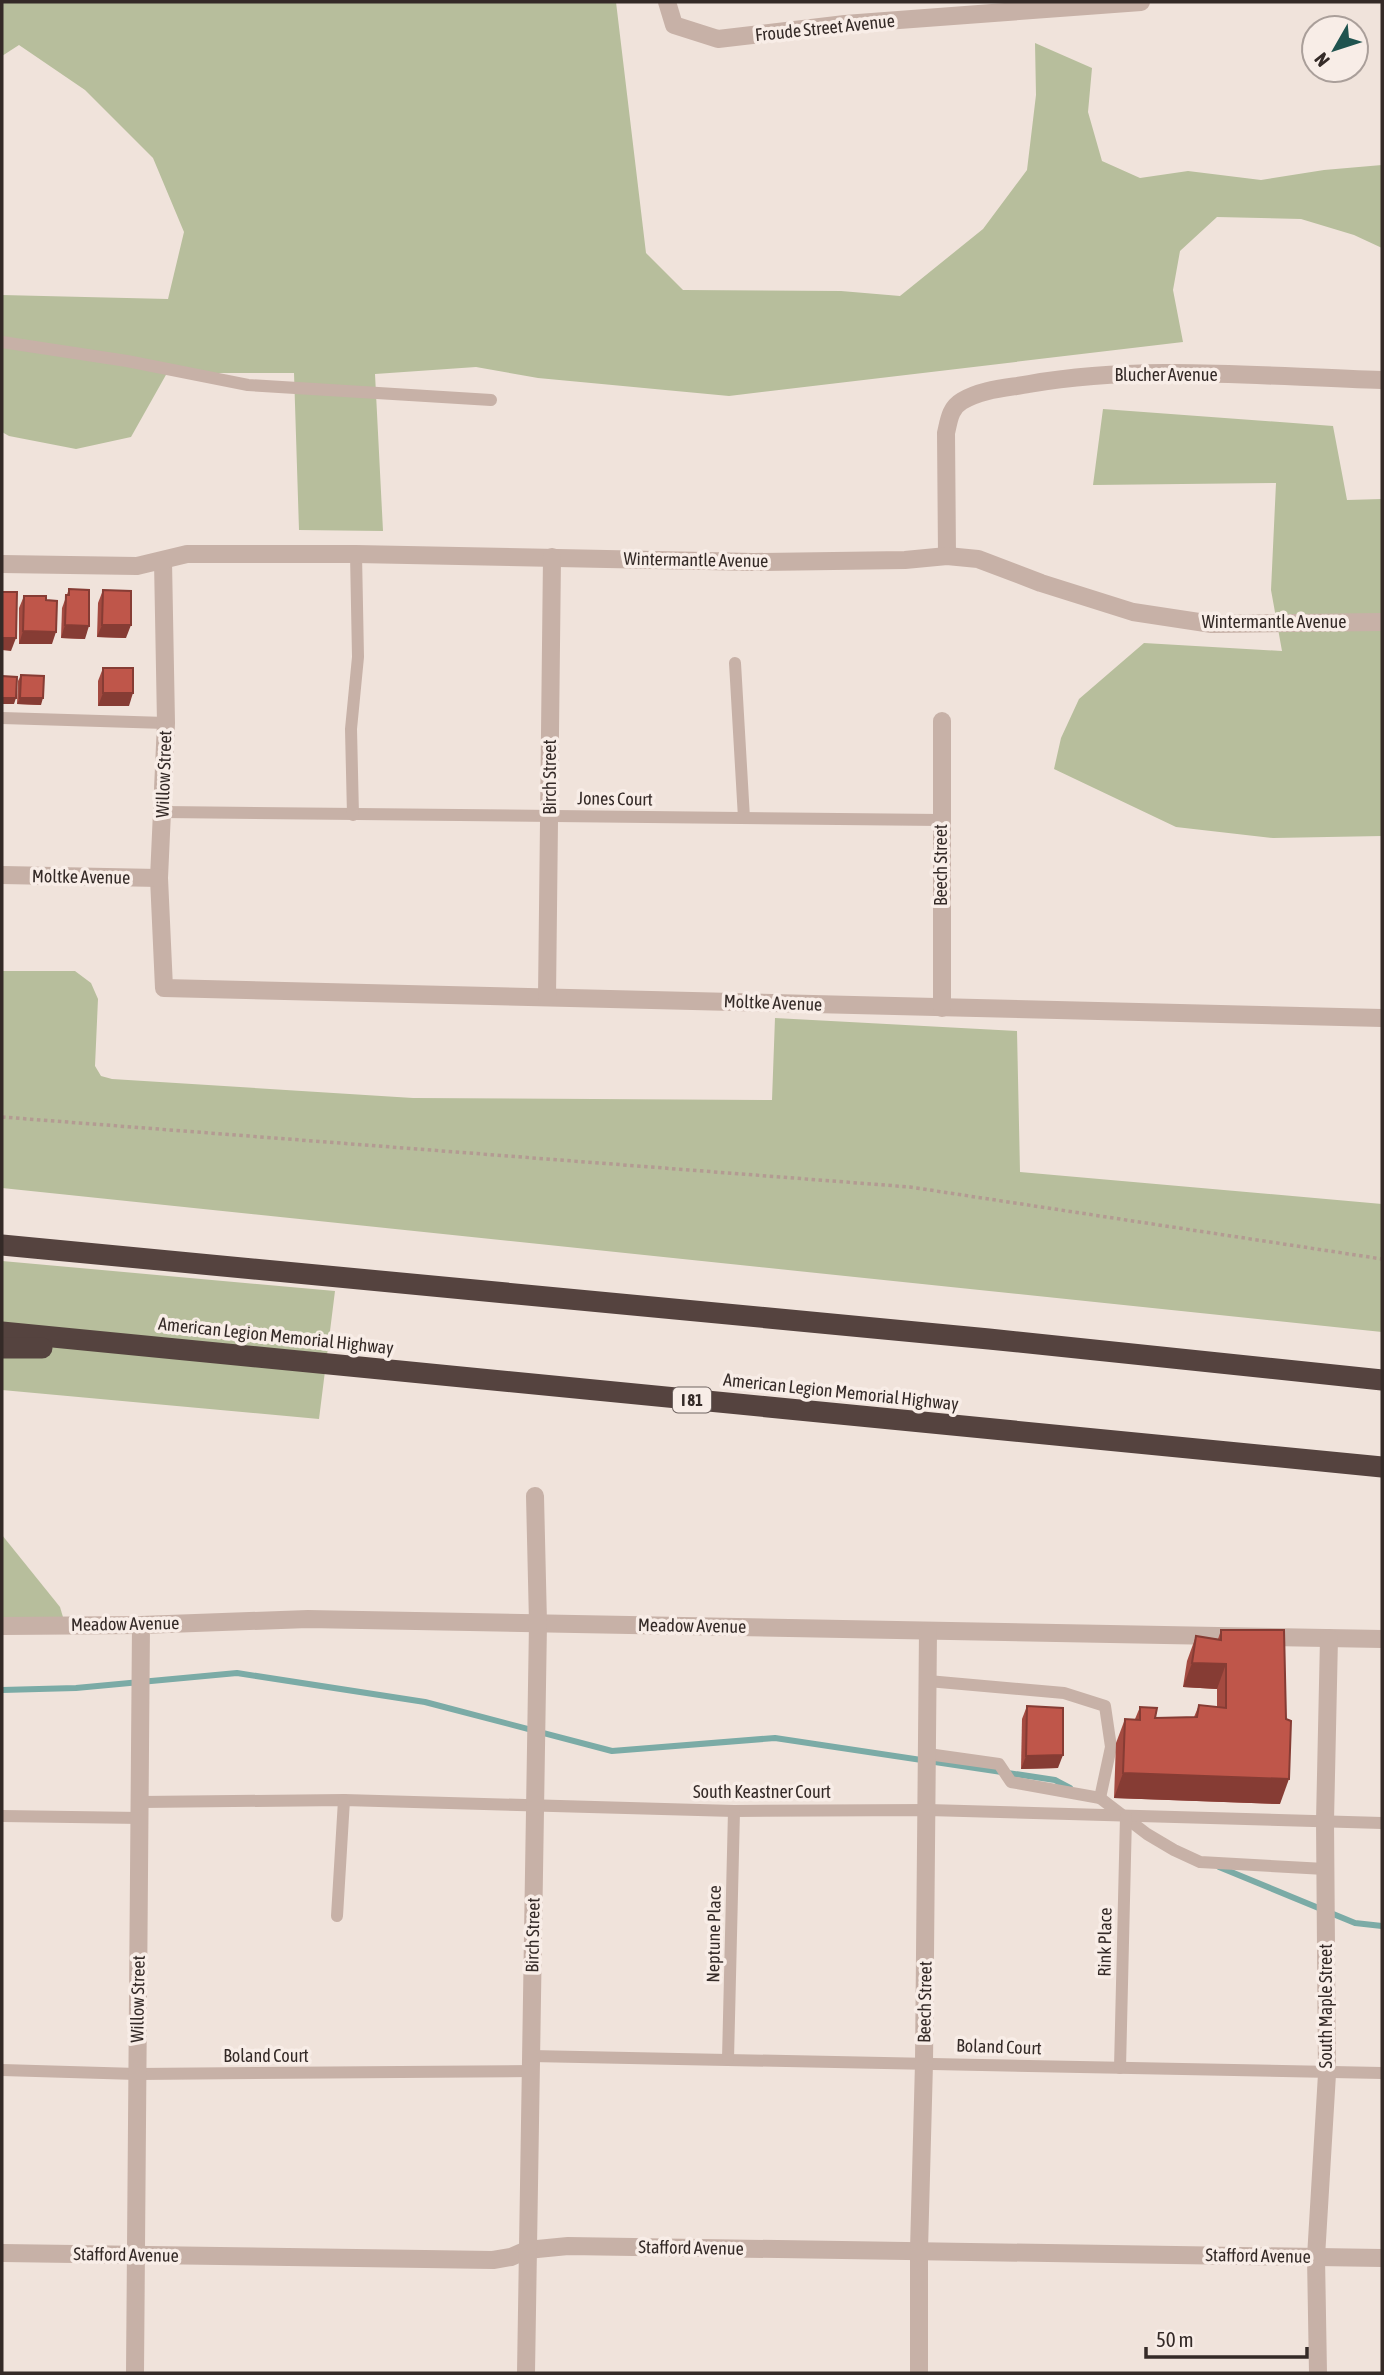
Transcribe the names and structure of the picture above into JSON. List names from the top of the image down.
{
  "streets": {
    "highway": ["American Legion Memorial Highway", "I 81"],
    "street": [
      "Froude Street Avenue",
      "Blucher Avenue",
      "Wintermantle Avenue",
      "Willow Street",
      "Birch Street",
      "Beech Street",
      "Moltke Avenue",
      "Meadow Avenue",
      "South Maple Street",
      "Stafford Avenue"
    ],
    "lane": [
      "Jones Court",
      "South Keastner Court",
      "Neptune Place",
      "Rink Place",
      "Boland Court"
    ]
  },
  "crossings": [
    ["Blucher Avenue", "Wintermantle Avenue"],
    ["Wintermantle Avenue", "Willow Street"],
    ["Wintermantle Avenue", "Birch Street"],
    ["Willow Street", "Jones Court"],
    ["Willow Street", "Moltke Avenue"],
    ["Willow Street", "Meadow Avenue"],
    ["Willow Street", "South Keastner Court"],
    ["Willow Street", "Boland Court"],
    ["Willow Street", "Stafford Avenue"],
    ["Birch Street", "Jones Court"],
    ["Birch Street", "Moltke Avenue"],
    ["Birch Street", "Meadow Avenue"],
    ["Birch Street", "South Keastner Court"],
    ["Birch Street", "Boland Court"],
    ["Birch Street", "Stafford Avenue"],
    ["Jones Court", "Beech Street"],
    ["Beech Street", "Moltke Avenue"],
    ["Beech Street", "Meadow Avenue"],
    ["Beech Street", "South Keastner Court"],
    ["Beech Street", "Boland Court"],
    ["Beech Street", "Stafford Avenue"],
    ["Meadow Avenue", "South Maple Street"],
    ["South Keastner Court", "Neptune Place"],
    ["South Keastner Court", "Rink Place"],
    ["South Keastner Court", "South Maple Street"],
    ["Neptune Place", "Boland Court"],
    ["Rink Place", "Boland Court"],
    ["South Maple Street", "Boland Court"],
    ["South Maple Street", "Stafford Avenue"]
  ],
  "scale_bar": "50 m",
  "north": "bottom left"
}
